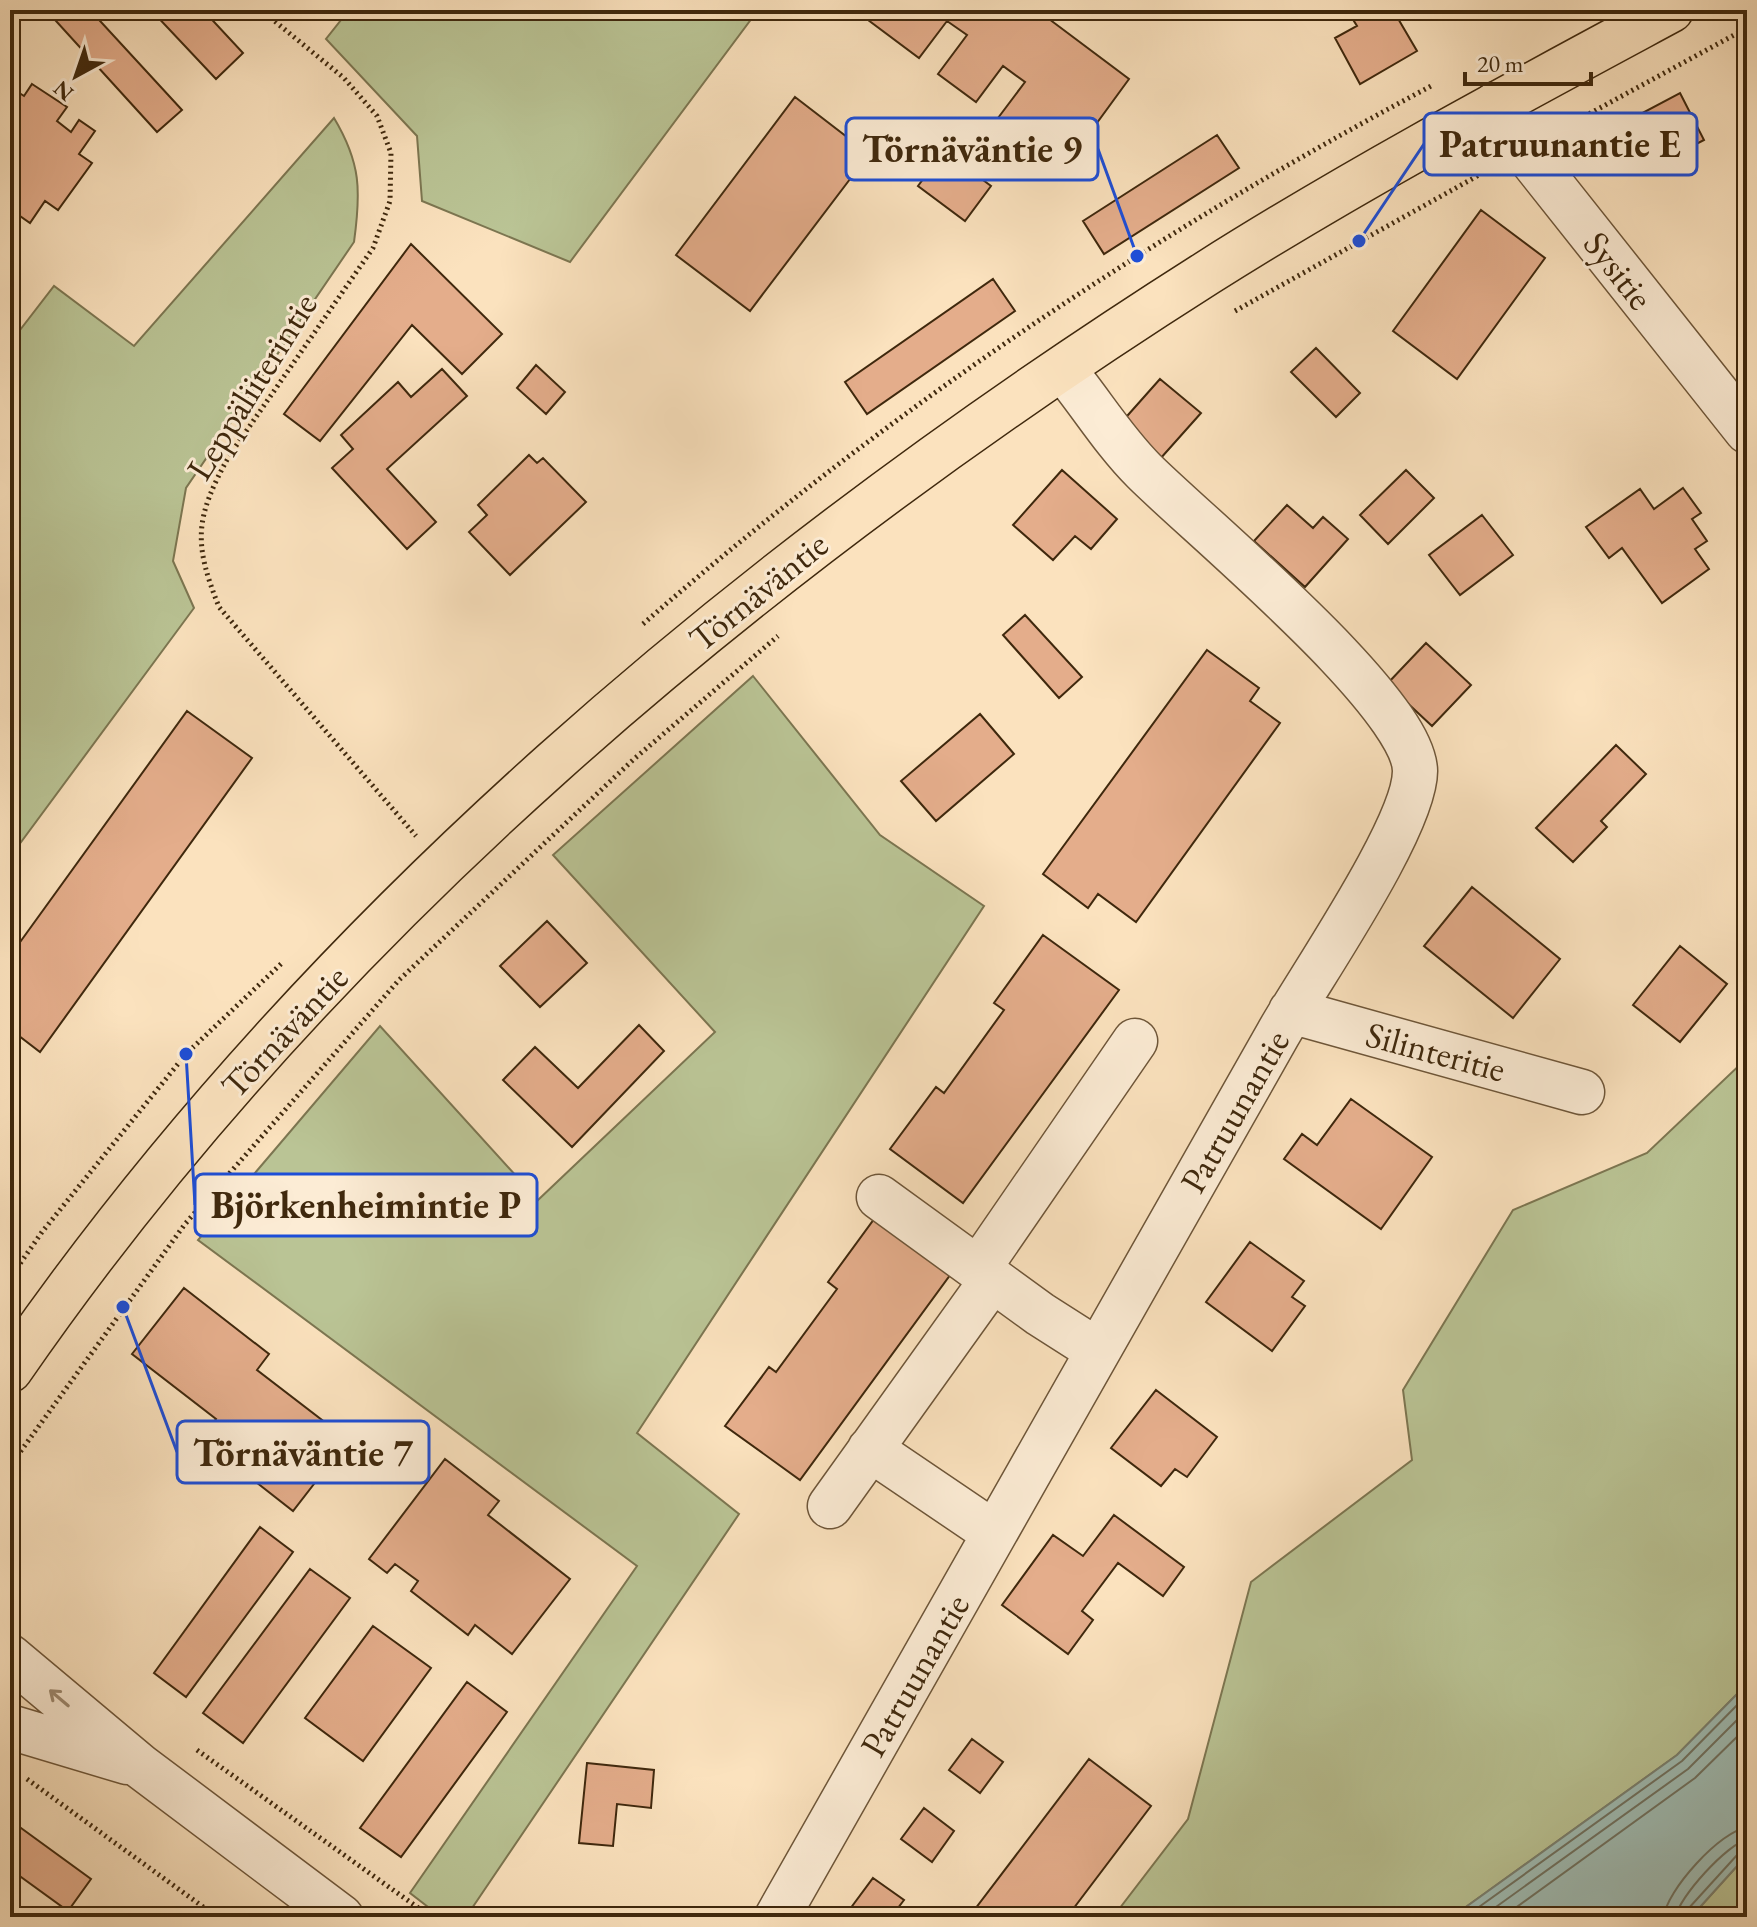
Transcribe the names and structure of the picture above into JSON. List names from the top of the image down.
{
  "streets": {
    "main road": ["Törnäväntie"],
    "street": ["Sysitie", "Silinteritie", "Patruunantie"],
    "path": ["Leppäliiterintie"]
  },
  "crossings": [
    ["Sysitie", "Törnäväntie"],
    ["Leppäliiterintie", "Törnäväntie"],
    ["Törnäväntie", "Patruunantie"],
    ["Silinteritie", "Patruunantie"]
  ],
  "places": [
    "Patruunantie E",
    "Törnäväntie 9",
    "Björkenheimintie P",
    "Törnäväntie 7"
  ],
  "scale_bar": "20 m",
  "north": "bottom left"
}
